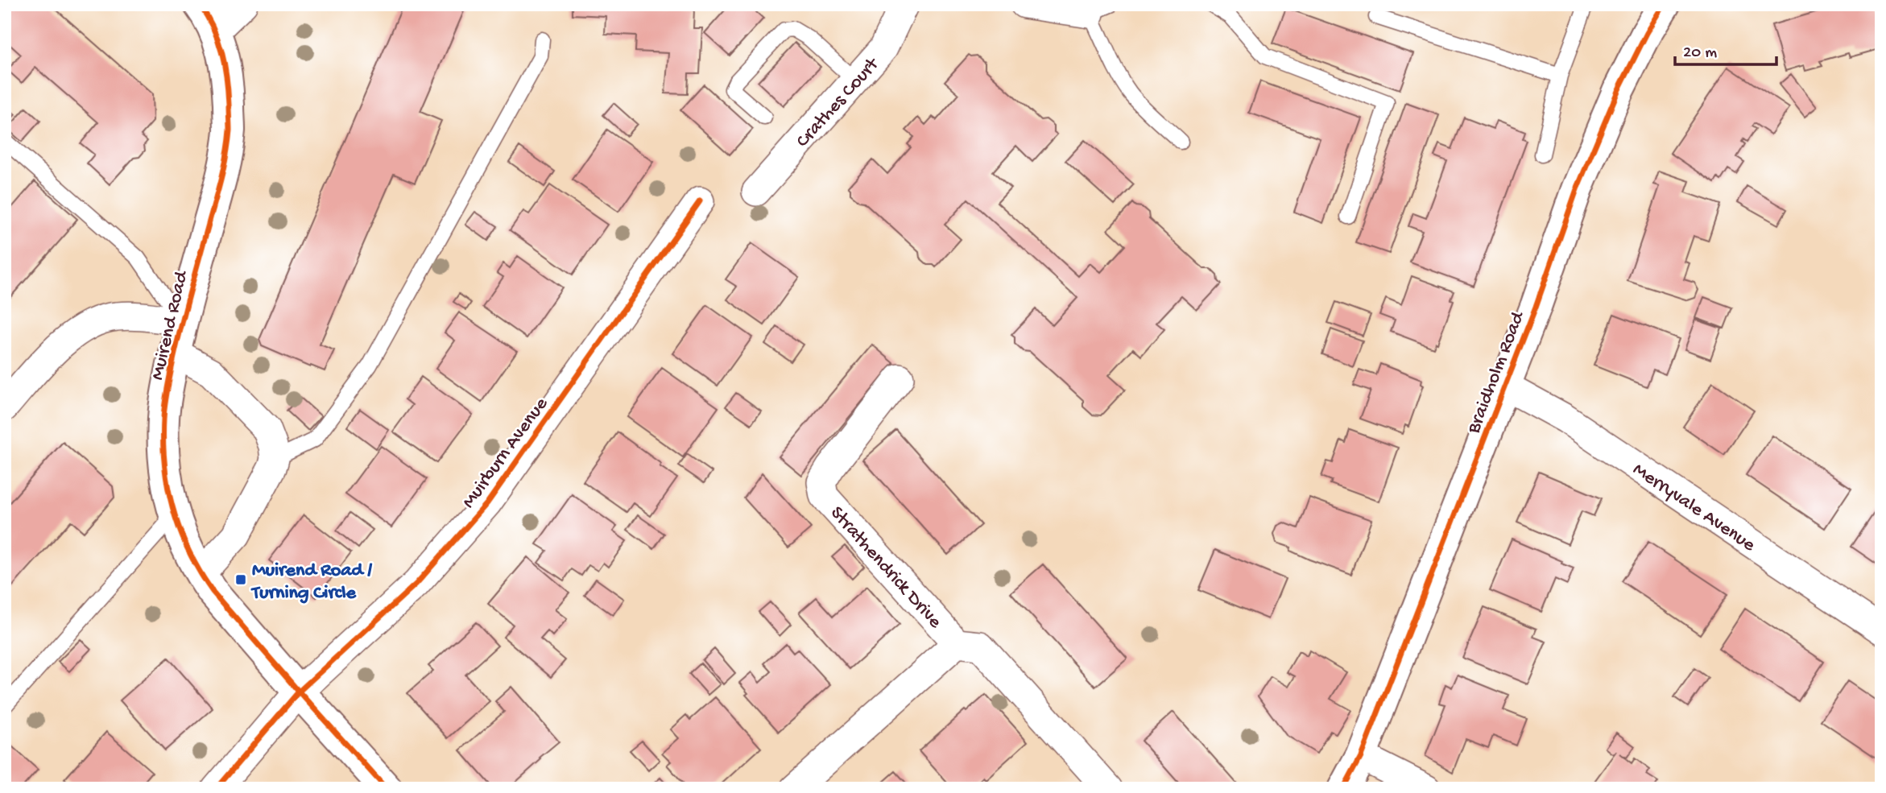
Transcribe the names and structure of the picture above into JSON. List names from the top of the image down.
{
  "streets": {
    "street": [
      "Crathes Court",
      "Muirend Road",
      "Braidholm Road",
      "Muirburn Avenue",
      "Merryvale Avenue",
      "Strathendrick Drive"
    ]
  },
  "crossings": [
    ["Muirend Road", "Muirburn Avenue"],
    ["Braidholm Road", "Merryvale Avenue"]
  ],
  "places": {
    "transit": ["Muirend Road / Turning Circle"]
  },
  "scale_bar": "20 m"
}
